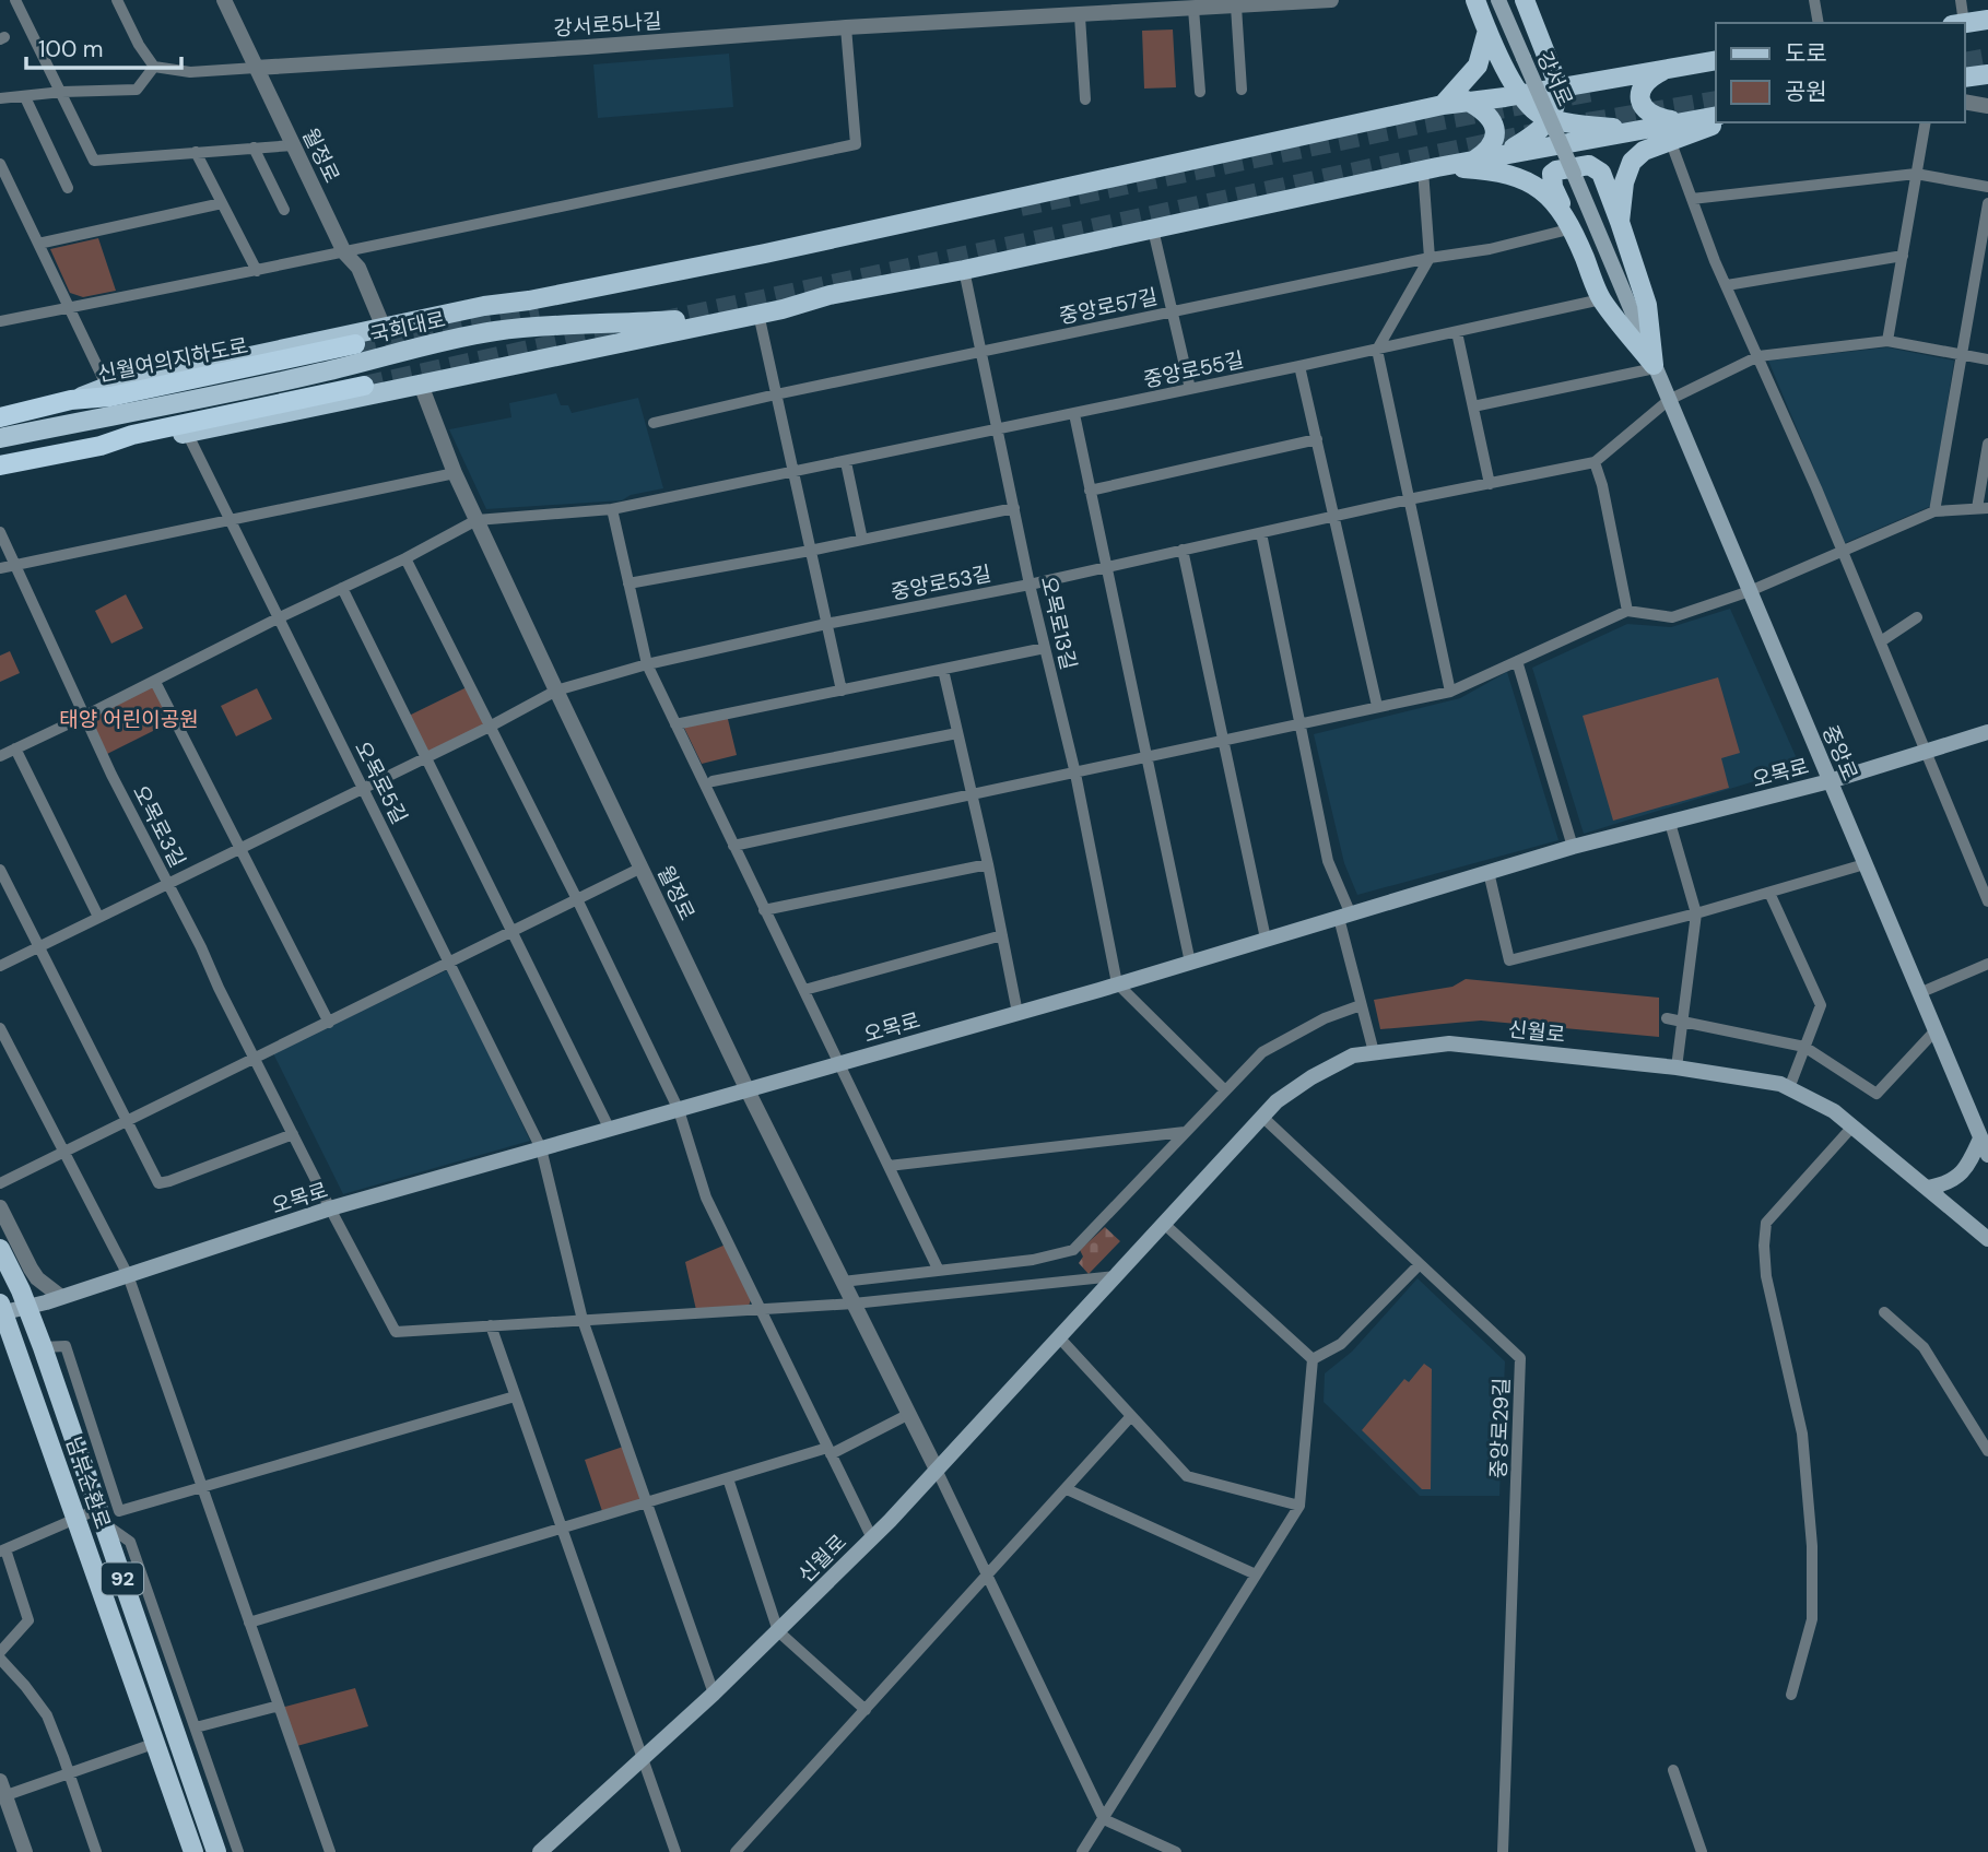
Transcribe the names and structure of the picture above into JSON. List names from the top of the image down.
{
  "streets": {
    "highway": ["신월여의지하도로"],
    "main road": [
      "강서로",
      "국회대로",
      "중앙로",
      "오목로",
      "신월로",
      "남부순환로",
      "92"
    ],
    "street": [
      "강서로5나길",
      "월정로",
      "중앙로57길",
      "중앙로55길",
      "중앙로53길",
      "오목로13길",
      "오목로5길",
      "오목로3길",
      "중앙로29길"
    ]
  },
  "crossings": [
    ["강서로5나길", "월정로"],
    ["강서로", "중앙로"],
    ["월정로", "중앙로55길"],
    ["월정로", "중앙로53길"],
    ["월정로", "오목로"],
    ["월정로", "신월로"],
    ["중앙로57길", "오목로13길"],
    ["중앙로55길", "오목로13길"],
    ["중앙로53길", "오목로13길"],
    ["중앙로53길", "중앙로"],
    ["중앙로53길", "오목로5길"],
    ["중앙로53길", "오목로3길"],
    ["오목로13길", "오목로"],
    ["중앙로", "오목로"],
    ["오목로", "오목로5길"],
    ["오목로", "오목로3길"],
    ["오목로", "남부순환로"],
    ["오목로5길", "신월로"],
    ["신월로", "중앙로29길"]
  ],
  "parks": ["태양 어린이공원"],
  "legend": ["도로", "공원"],
  "scale_bar": "100 m"
}
